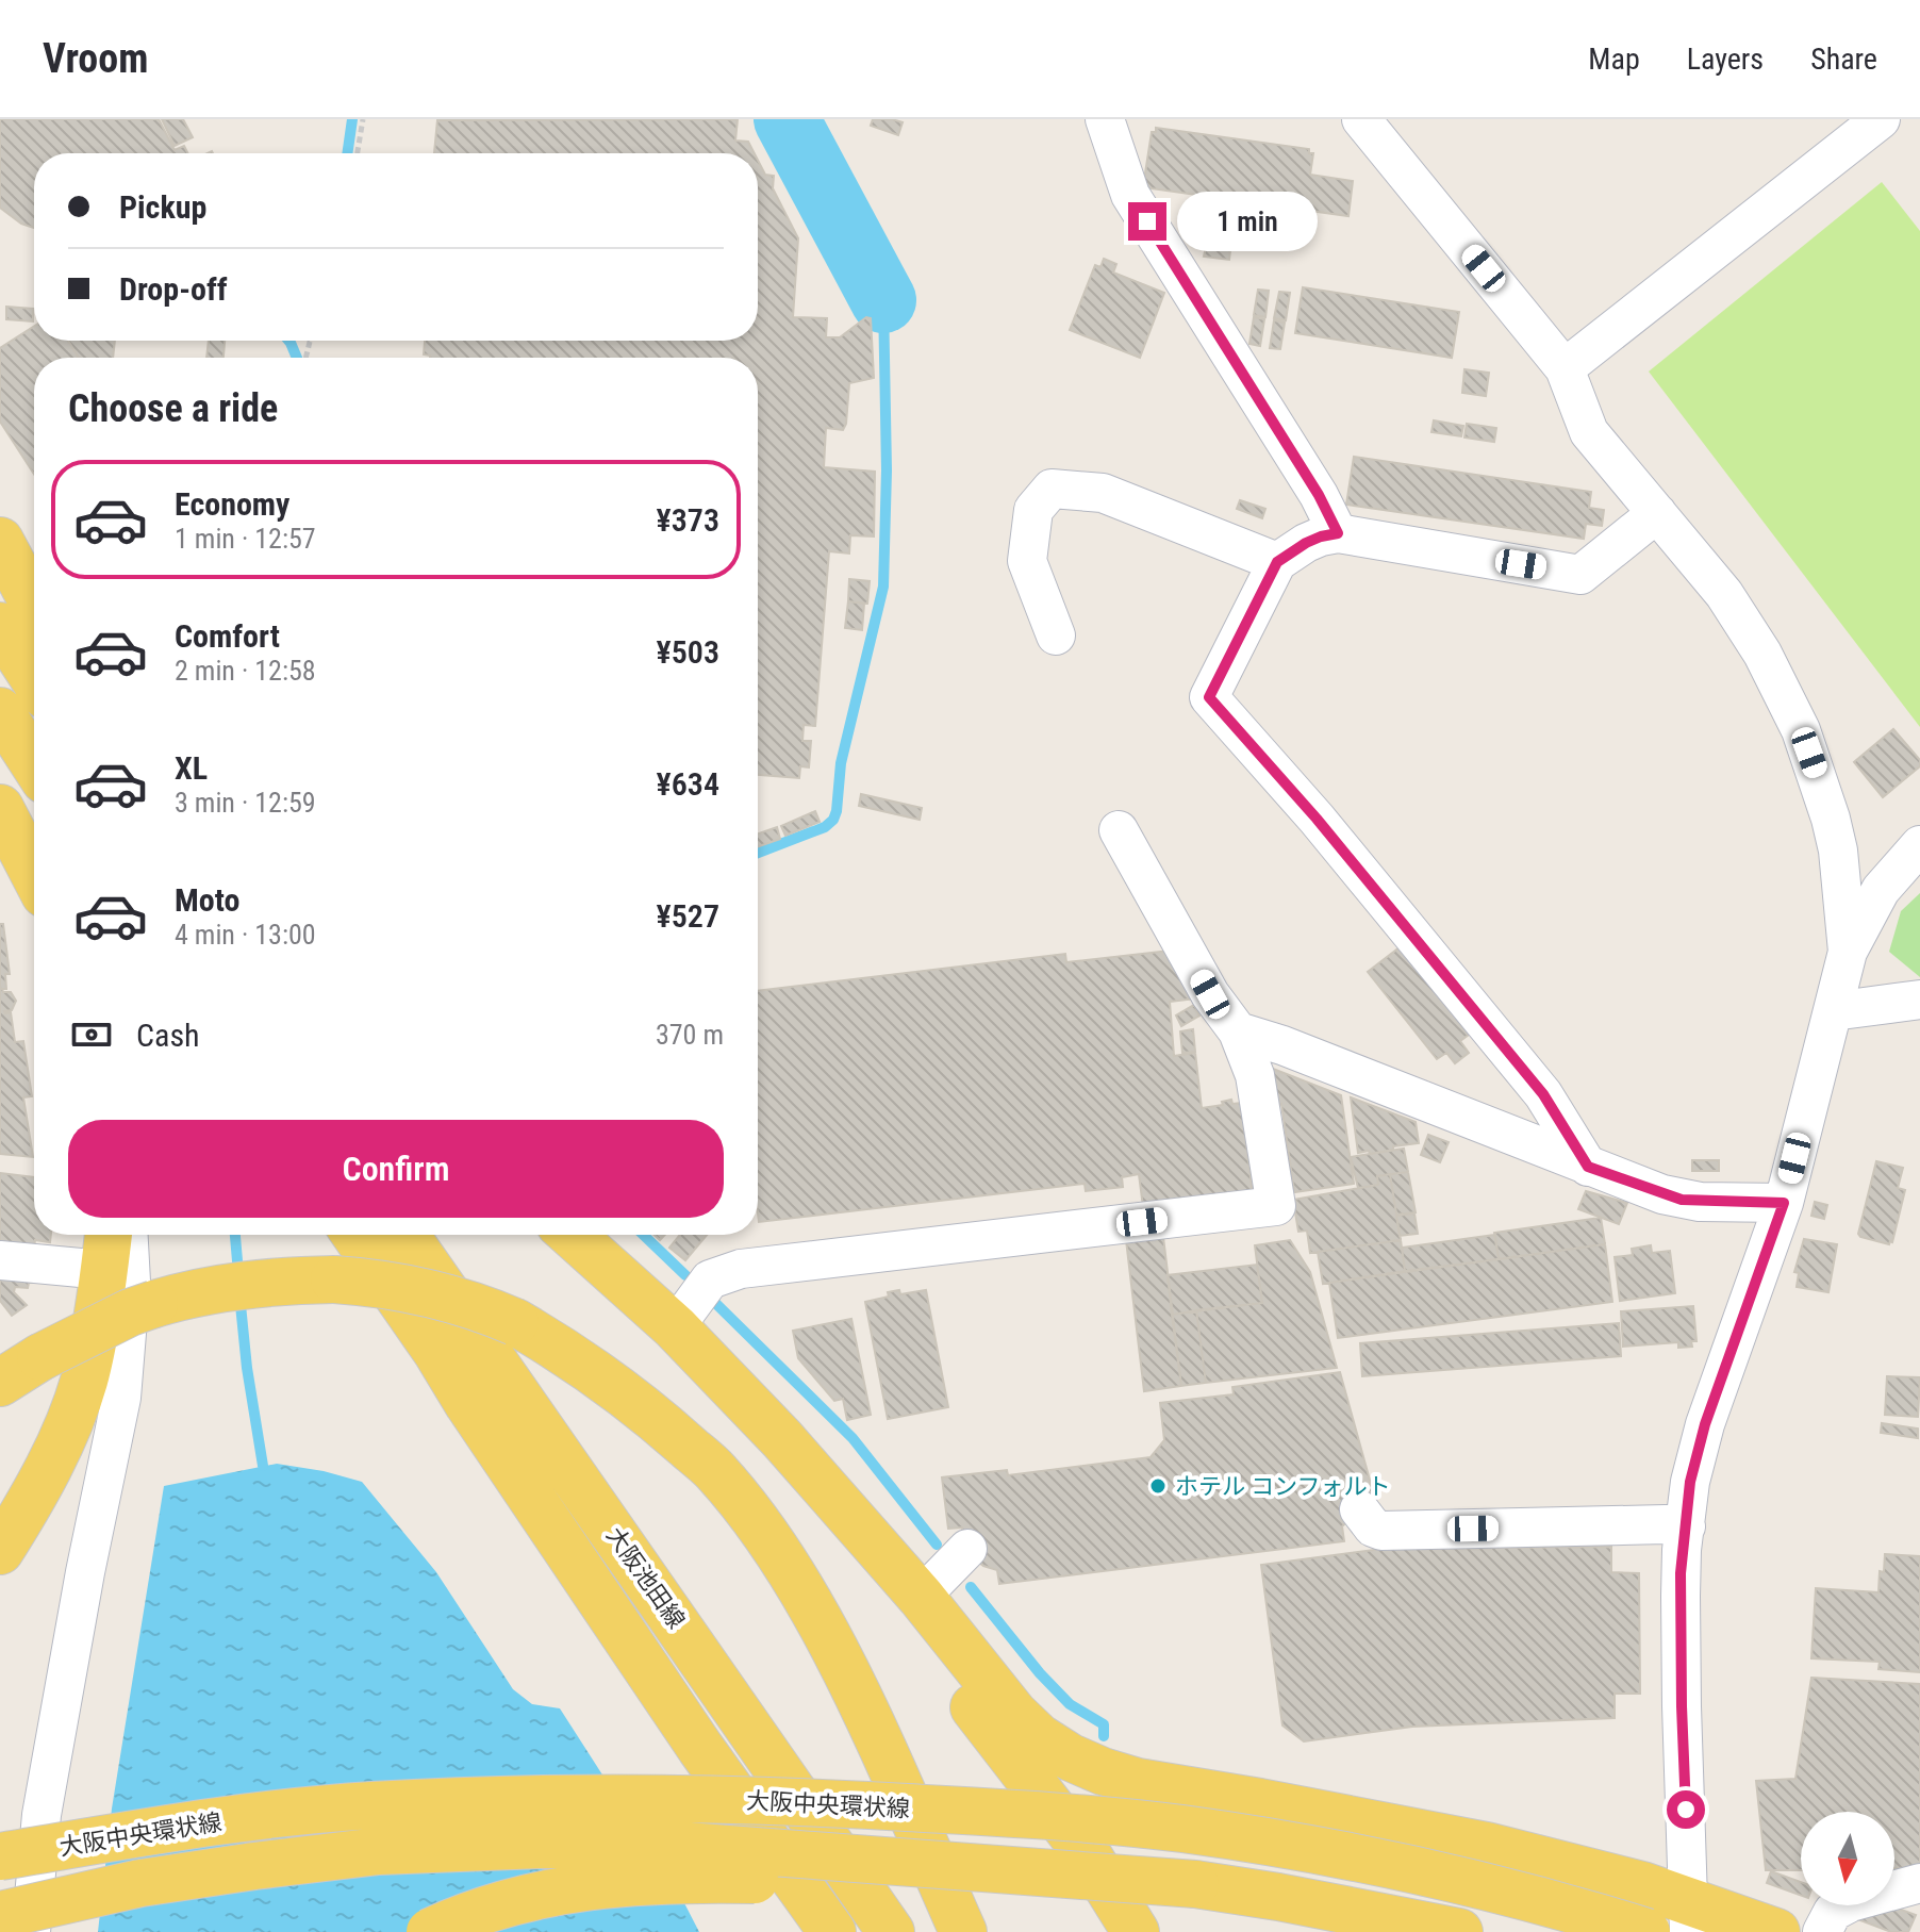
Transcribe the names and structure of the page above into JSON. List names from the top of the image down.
{
  "streets": {
    "main road": ["大阪池田線", "大阪中央環状線"]
  },
  "places": ["ホテル コンフォルト"],
  "north": "bottom",
  "page": {
    "header": "Vroom",
    "nav": ["Map", "Layers", "Share"],
    "banner": ["Pickup", "Drop-off"],
    "bubble": "1 min",
    "heading": "Choose a ride",
    "list": [
      {
        "name": "Economy",
        "note": "1 min · 12:57",
        "value": "¥373"
      },
      {
        "name": "Comfort",
        "note": "2 min · 12:58",
        "value": "¥503"
      },
      {
        "name": "XL",
        "note": "3 min · 12:59",
        "value": "¥634"
      },
      {
        "name": "Moto",
        "note": "4 min · 13:00",
        "value": "¥527"
      }
    ],
    "pay": ["Cash", "370 m"],
    "buttons": "Confirm"
  }
}
